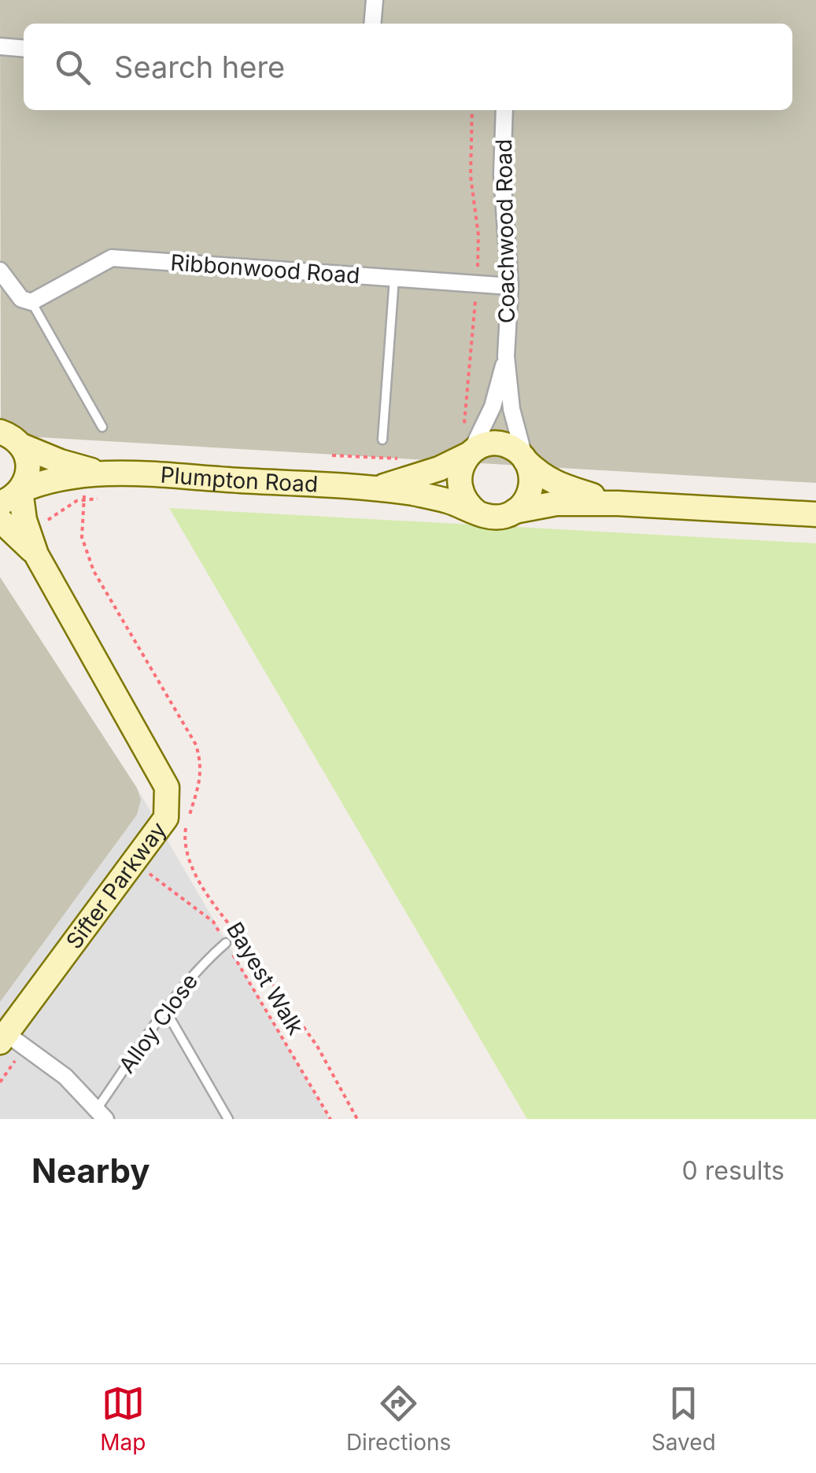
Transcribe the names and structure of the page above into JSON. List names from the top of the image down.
{
  "streets": {
    "street": [
      "Coachwood Road",
      "Ribbonwood Road",
      "Plumpton Road",
      "Sifter Parkway"
    ],
    "lane": ["Alloy Close"],
    "path": ["Bayest Walk"]
  },
  "crossings": [
    ["Coachwood Road", "Ribbonwood Road"],
    ["Coachwood Road", "Plumpton Road"],
    ["Plumpton Road", "Sifter Parkway"],
    ["Bayest Walk", "Alloy Close"]
  ],
  "page": {
    "search": "Search here",
    "heading": ["Nearby", "0 results"],
    "nav": ["Map", "Directions", "Saved"]
  }
}
